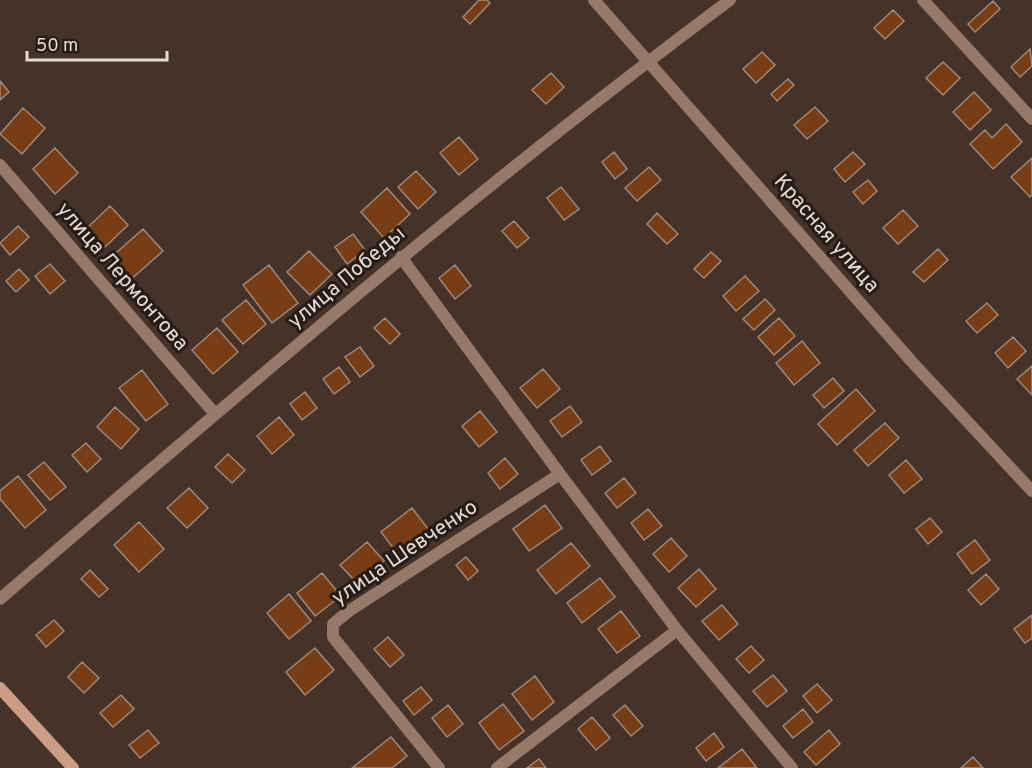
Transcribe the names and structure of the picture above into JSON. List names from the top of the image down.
{
  "streets": {
    "street": [
      "Красная улица",
      "улица Лермонтова",
      "улица Победы",
      "улица Шевченко"
    ]
  },
  "crossings": [
    ["Красная улица", "улица Победы"],
    ["улица Лермонтова", "улица Победы"]
  ],
  "scale_bar": "50 m"
}
